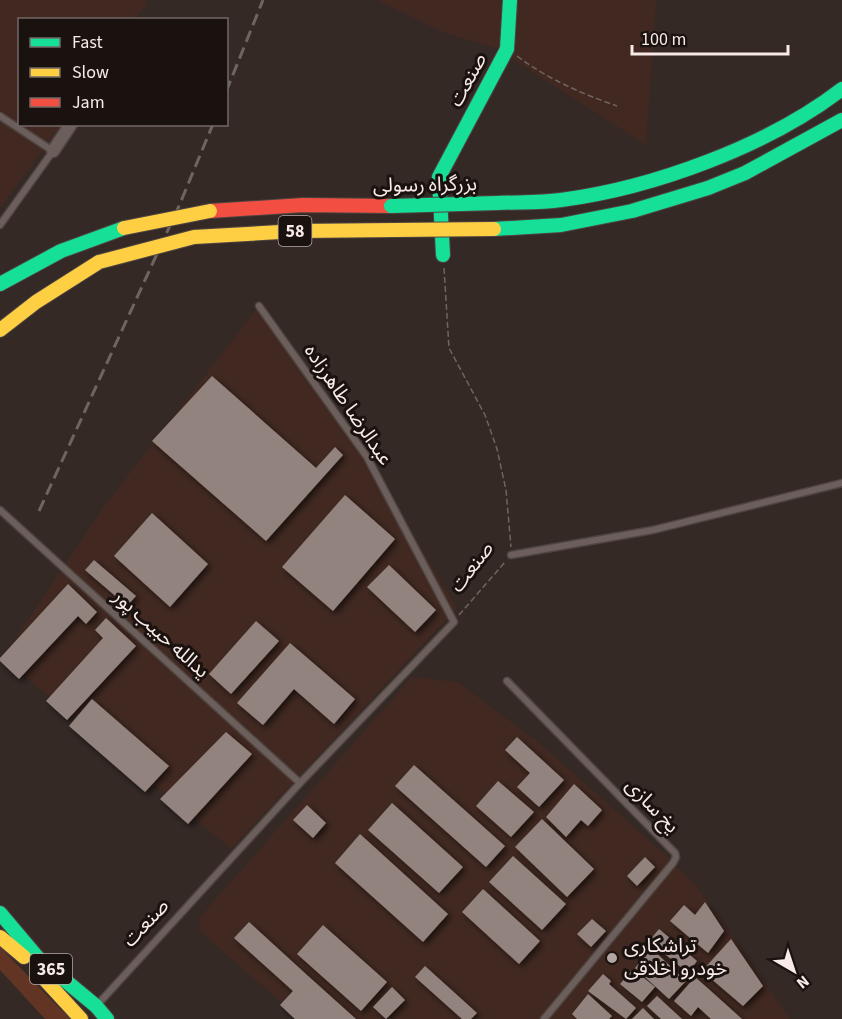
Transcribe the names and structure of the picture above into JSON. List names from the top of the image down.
{
  "streets": {
    "main road": [
      "صنعت",
      "بزرگراه رسولی",
      "58",
      "365"
    ],
    "lane": ["عبدالرضا طاهرزاده", "یدالله حبیب پور", "یخ سازی"]
  },
  "crossings": [
    ["صنعت", "عبدالرضا طاهرزاده"],
    ["صنعت", "یدالله حبیب پور"],
    ["صنعت", "365"]
  ],
  "places": ["تراشکاری خودرو اخلاقی"],
  "legend": ["Fast", "Slow", "Jam"],
  "scale_bar": "100 m",
  "north": "bottom right"
}
